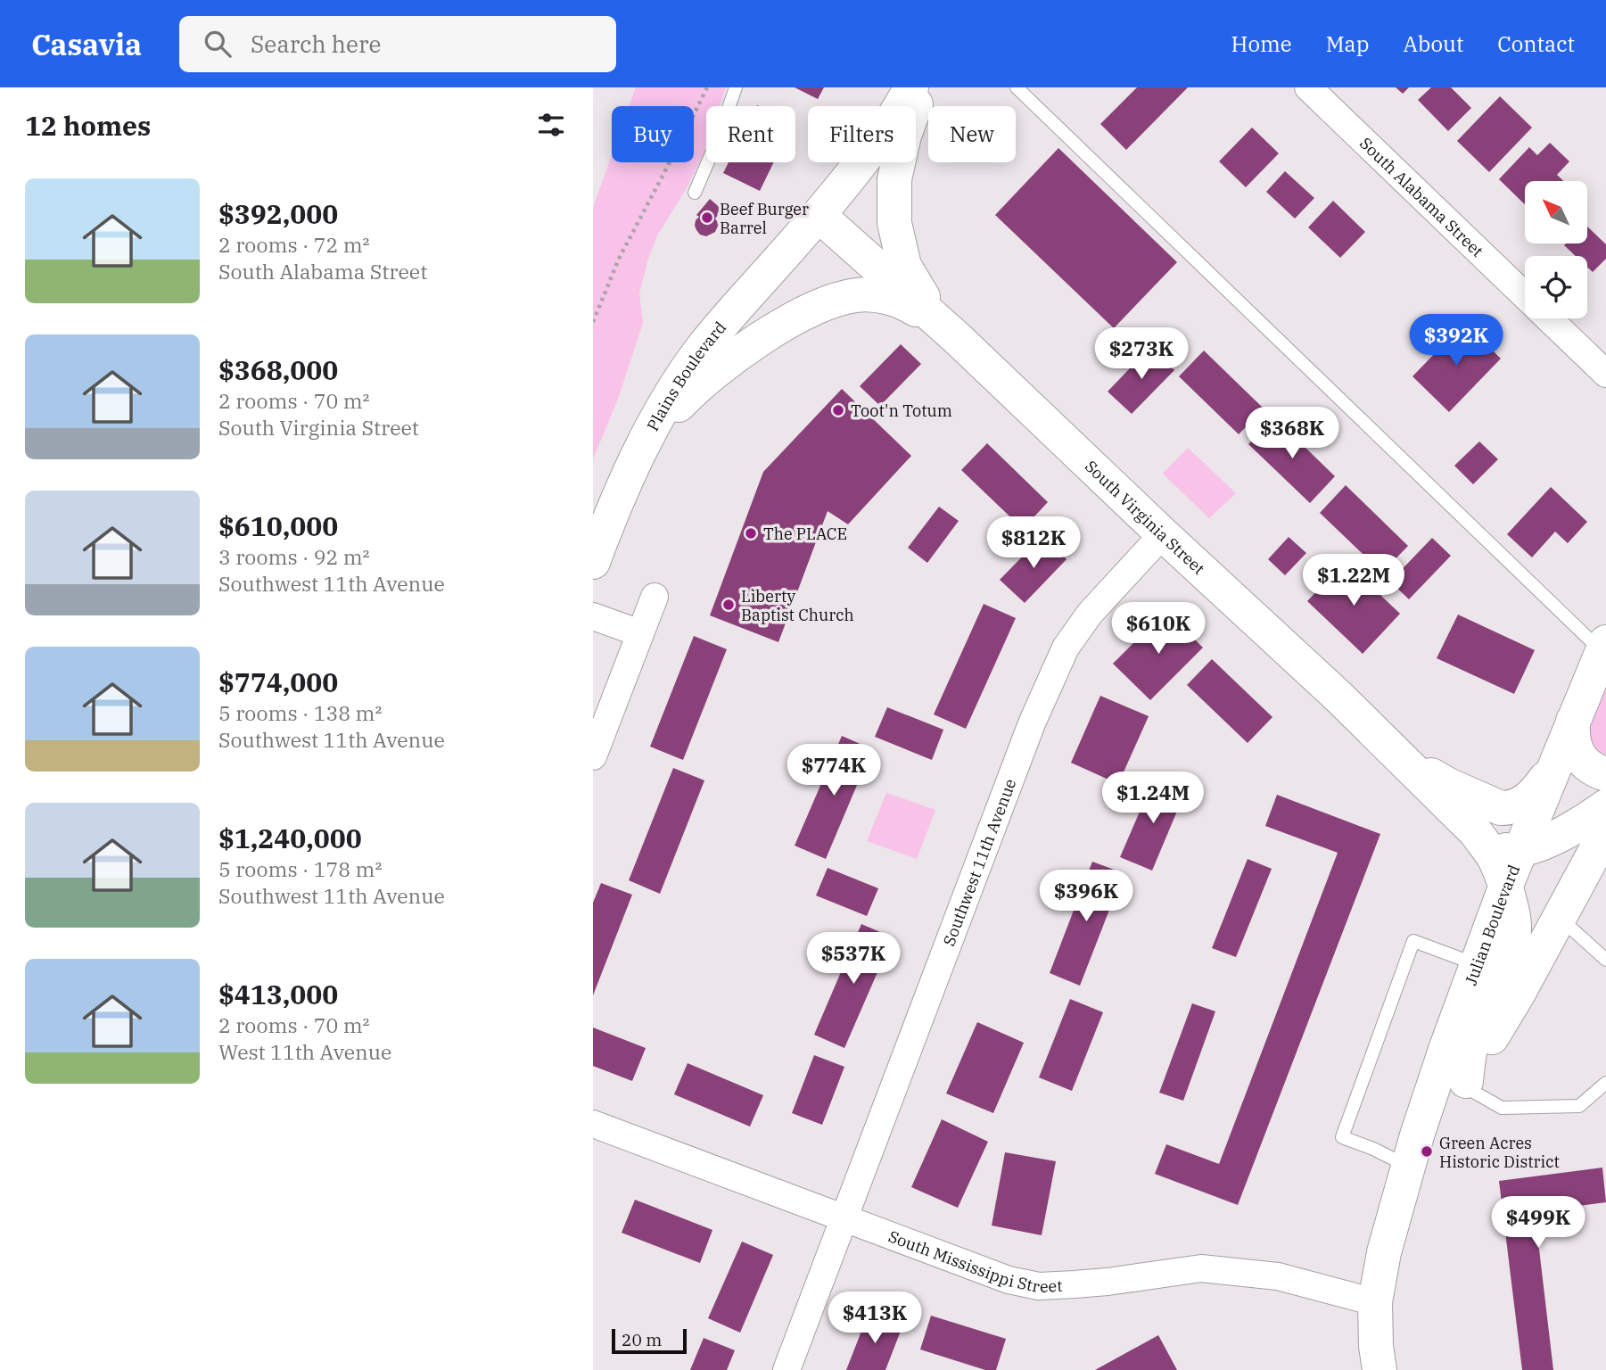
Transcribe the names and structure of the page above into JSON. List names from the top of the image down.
{
  "streets": {
    "street": [
      "South Alabama Street",
      "Plains Boulevard",
      "South Virginia Street",
      "Southwest 11th Avenue",
      "Julian Boulevard",
      "South Mississippi Street"
    ]
  },
  "crossings": [
    ["Plains Boulevard", "South Virginia Street"],
    ["South Virginia Street", "Southwest 11th Avenue"],
    ["South Virginia Street", "Julian Boulevard"],
    ["Southwest 11th Avenue", "South Mississippi Street"],
    ["Julian Boulevard", "South Mississippi Street"]
  ],
  "places": [
    "Beef Burger Barrel",
    "Toot'n Totum",
    "The PLACE",
    "Liberty Baptist Church",
    "Green Acres Historic District"
  ],
  "scale_bar": "20 m",
  "north": "top left",
  "page": {
    "header": "Casavia",
    "search": "Search here",
    "nav": [
      "Home",
      "Map",
      "About",
      "Contact"
    ],
    "heading": "12 homes",
    "chip": [
      "Buy",
      "Rent",
      "Filters",
      "New"
    ],
    "list": [
      {
        "name": "$392,000",
        "note": "2 rooms · 72 m² · South Alabama Street"
      },
      {
        "name": "$368,000",
        "note": "2 rooms · 70 m² · South Virginia Street"
      },
      {
        "name": "$610,000",
        "note": "3 rooms · 92 m² · Southwest 11th Avenue"
      },
      {
        "name": "$774,000",
        "note": "5 rooms · 138 m² · Southwest 11th Avenue"
      },
      {
        "name": "$1,240,000",
        "note": "5 rooms · 178 m² · Southwest 11th Avenue"
      },
      {
        "name": "$413,000",
        "note": "2 rooms · 70 m² · West 11th Avenue"
      }
    ],
    "price": [
      "$392K",
      "$273K",
      "$368K",
      "$812K",
      "$1.22M",
      "$610K",
      "$774K",
      "$1.24M",
      "$396K",
      "$537K",
      "$499K",
      "$413K"
    ],
    "scale": "20 m"
  }
}
